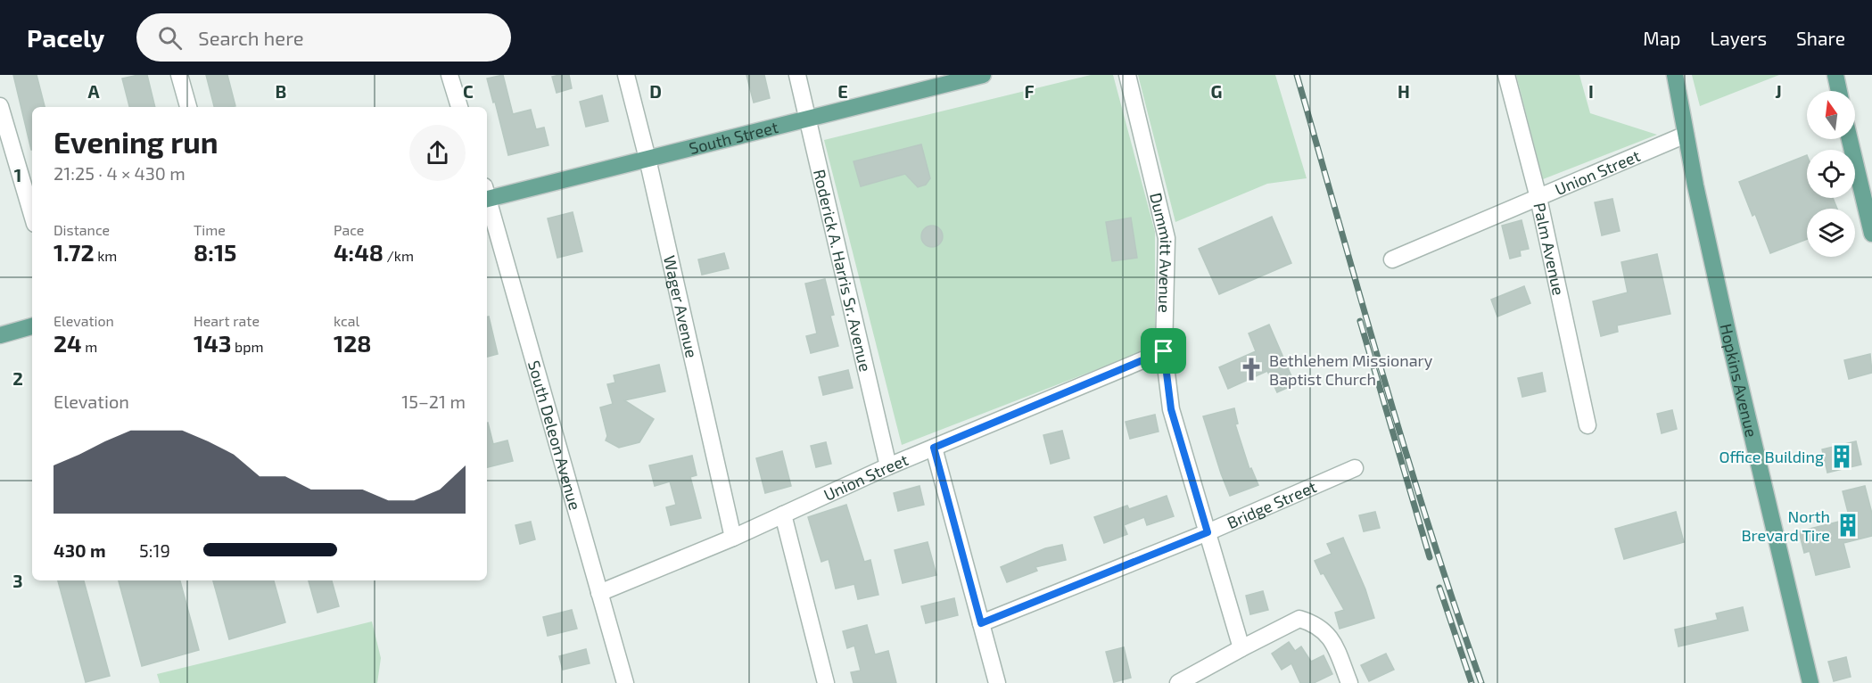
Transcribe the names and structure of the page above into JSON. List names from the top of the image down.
{
  "streets": {
    "main road": ["South Street", "Hopkins Avenue"],
    "street": [
      "Union Street",
      "Palm Avenue",
      "Dummitt Avenue",
      "Roderick A. Harris Sr. Avenue",
      "Wager Avenue",
      "South Deleon Avenue",
      "Bridge Street"
    ]
  },
  "crossings": [
    ["South Street", "Roderick A. Harris Sr. Avenue"],
    ["South Street", "Wager Avenue"],
    ["Union Street", "Palm Avenue"],
    ["Union Street", "Dummitt Avenue"],
    ["Union Street", "Roderick A. Harris Sr. Avenue"],
    ["Union Street", "Wager Avenue"],
    ["Union Street", "Hopkins Avenue"],
    ["Union Street", "South Deleon Avenue"],
    ["Dummitt Avenue", "Bridge Street"]
  ],
  "places": {
    "church": ["Bethlehem Missionary Baptist Church"],
    "building": ["Office Building", "North Brevard Tire"]
  },
  "north": "top",
  "page": {
    "header": "Pacely",
    "search": "Search here",
    "nav": ["Map", "Layers", "Share"],
    "heading": ["Evening run", "21:25 · 4 × 430 m"],
    "stats": [
      ["Distance", "1.72 km"],
      ["Time", "8:15"],
      ["Pace", "4:48 /km"],
      ["Elevation", "24 m"],
      ["Heart rate", "143 bpm"],
      ["kcal", "128"]
    ],
    "chart": ["Elevation", "15–21 m"],
    "list": [
      {
        "name": "430 m",
        "note": "5:19"
      }
    ]
  },
  "grid": {
    "columns": [
      "A",
      "B",
      "C",
      "D",
      "E",
      "F",
      "G",
      "H",
      "I",
      "J"
    ],
    "rows": ["1", "2", "3"]
  }
}
